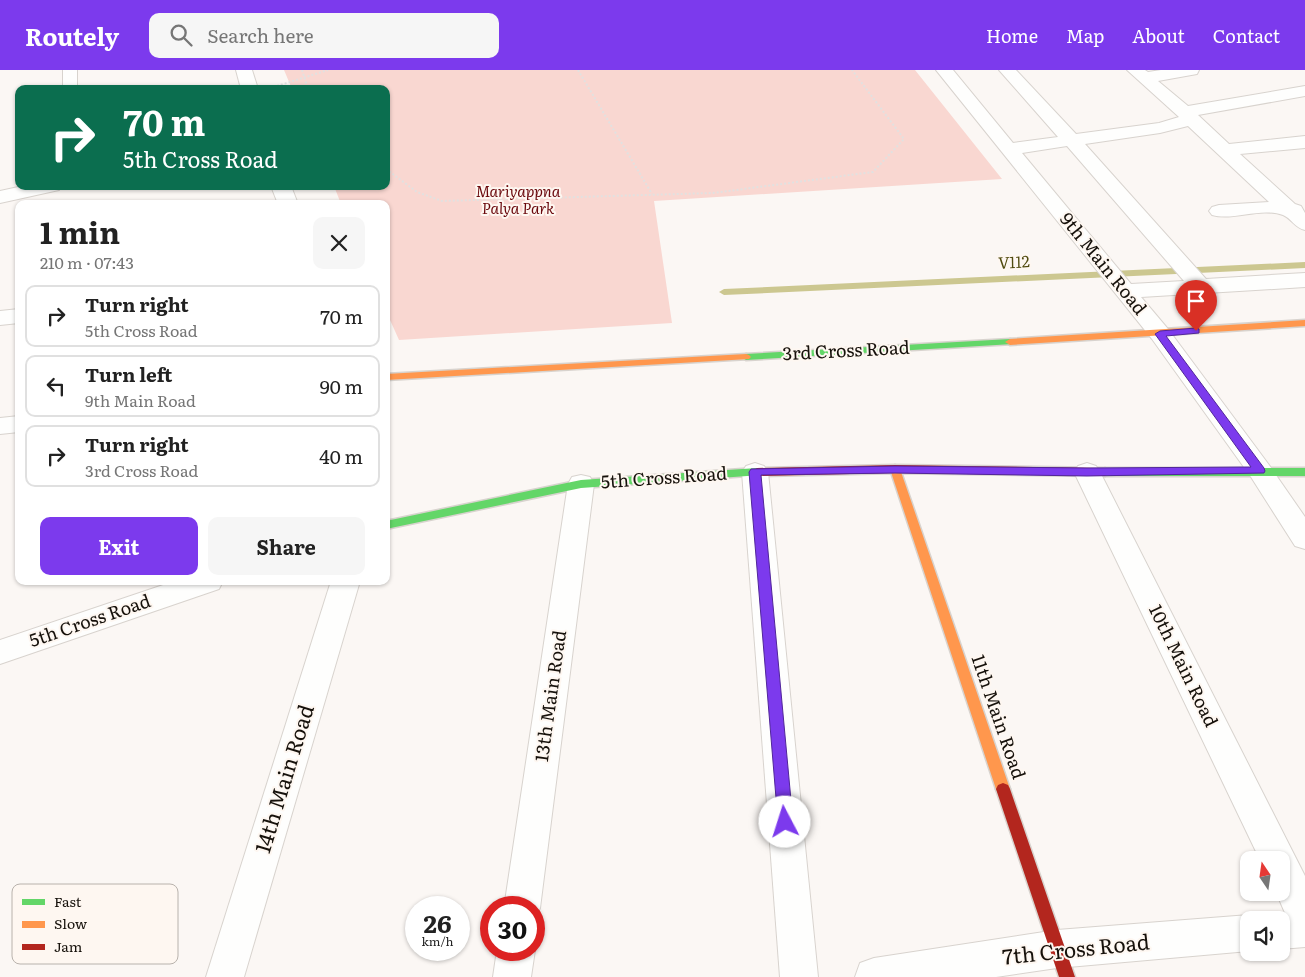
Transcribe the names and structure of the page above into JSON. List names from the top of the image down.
{
  "streets": {
    "street": [
      "9th Main Road",
      "3rd Cross Road",
      "5th Cross Road",
      "10th Main Road",
      "13th Main Road",
      "11th Main Road",
      "14th Main Road",
      "7th Cross Road"
    ]
  },
  "crossings": [
    ["9th Main Road", "3rd Cross Road"],
    ["9th Main Road", "5th Cross Road"],
    ["5th Cross Road", "10th Main Road"],
    ["5th Cross Road", "13th Main Road"],
    ["5th Cross Road", "11th Main Road"],
    ["11th Main Road", "7th Cross Road"]
  ],
  "water": ["V112"],
  "parks": ["Mariyappna Palya Park"],
  "legend": ["Fast", "Slow", "Jam"],
  "north": "top",
  "page": {
    "header": "Routely",
    "search": "Search here",
    "nav": [
      "Home",
      "Map",
      "About",
      "Contact"
    ],
    "turn": ["70 m", "5th Cross Road"],
    "heading": ["1 min", "210 m · 07:43"],
    "list": [
      {
        "name": "Turn right",
        "note": "5th Cross Road",
        "value": "70 m"
      },
      {
        "name": "Turn left",
        "note": "9th Main Road",
        "value": "90 m"
      },
      {
        "name": "Turn right",
        "note": "3rd Cross Road",
        "value": "40 m"
      }
    ],
    "buttons": ["Exit", "Share"],
    "speed": "26 km/h",
    "limit": "30"
  }
}
